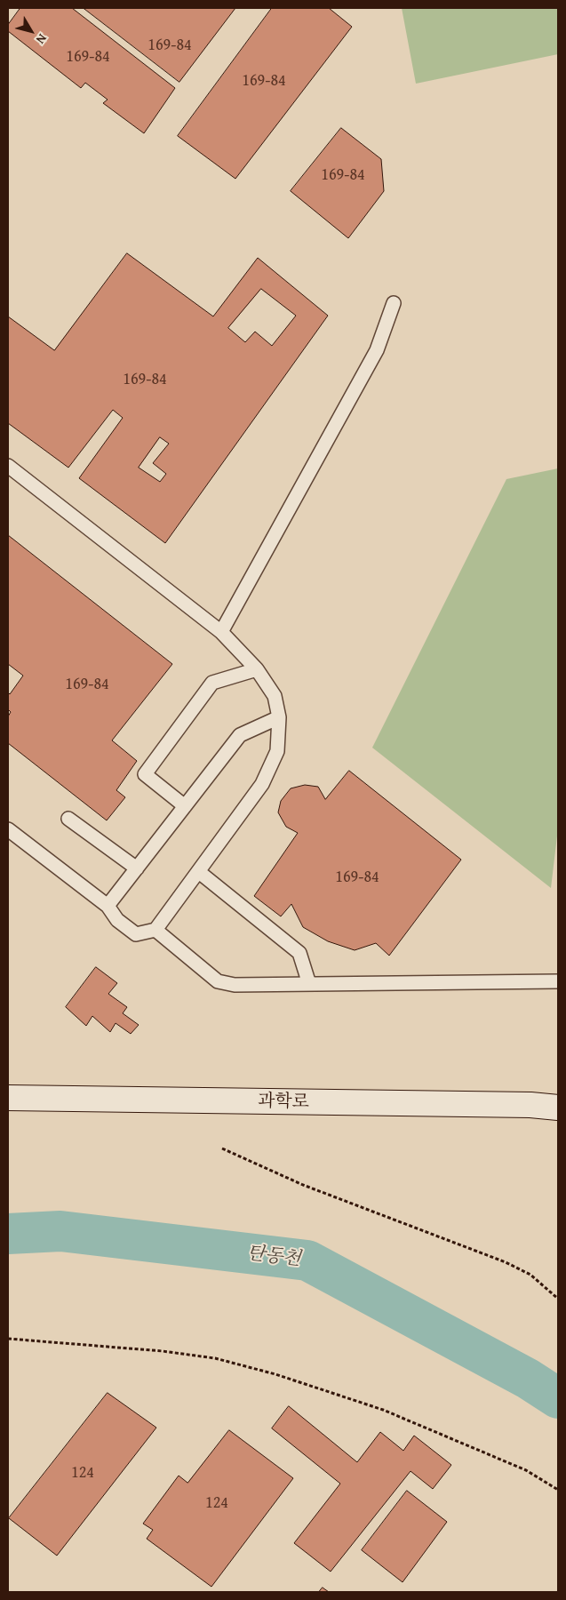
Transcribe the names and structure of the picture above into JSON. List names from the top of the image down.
{
  "streets": {
    "main road": ["과학로"]
  },
  "water": ["탄동천"],
  "house_numbers": [
    "169-84",
    "169-84",
    "169-84",
    "169-84",
    "169-84",
    "169-84",
    "169-84",
    "124",
    "124"
  ],
  "north": "bottom right"
}
